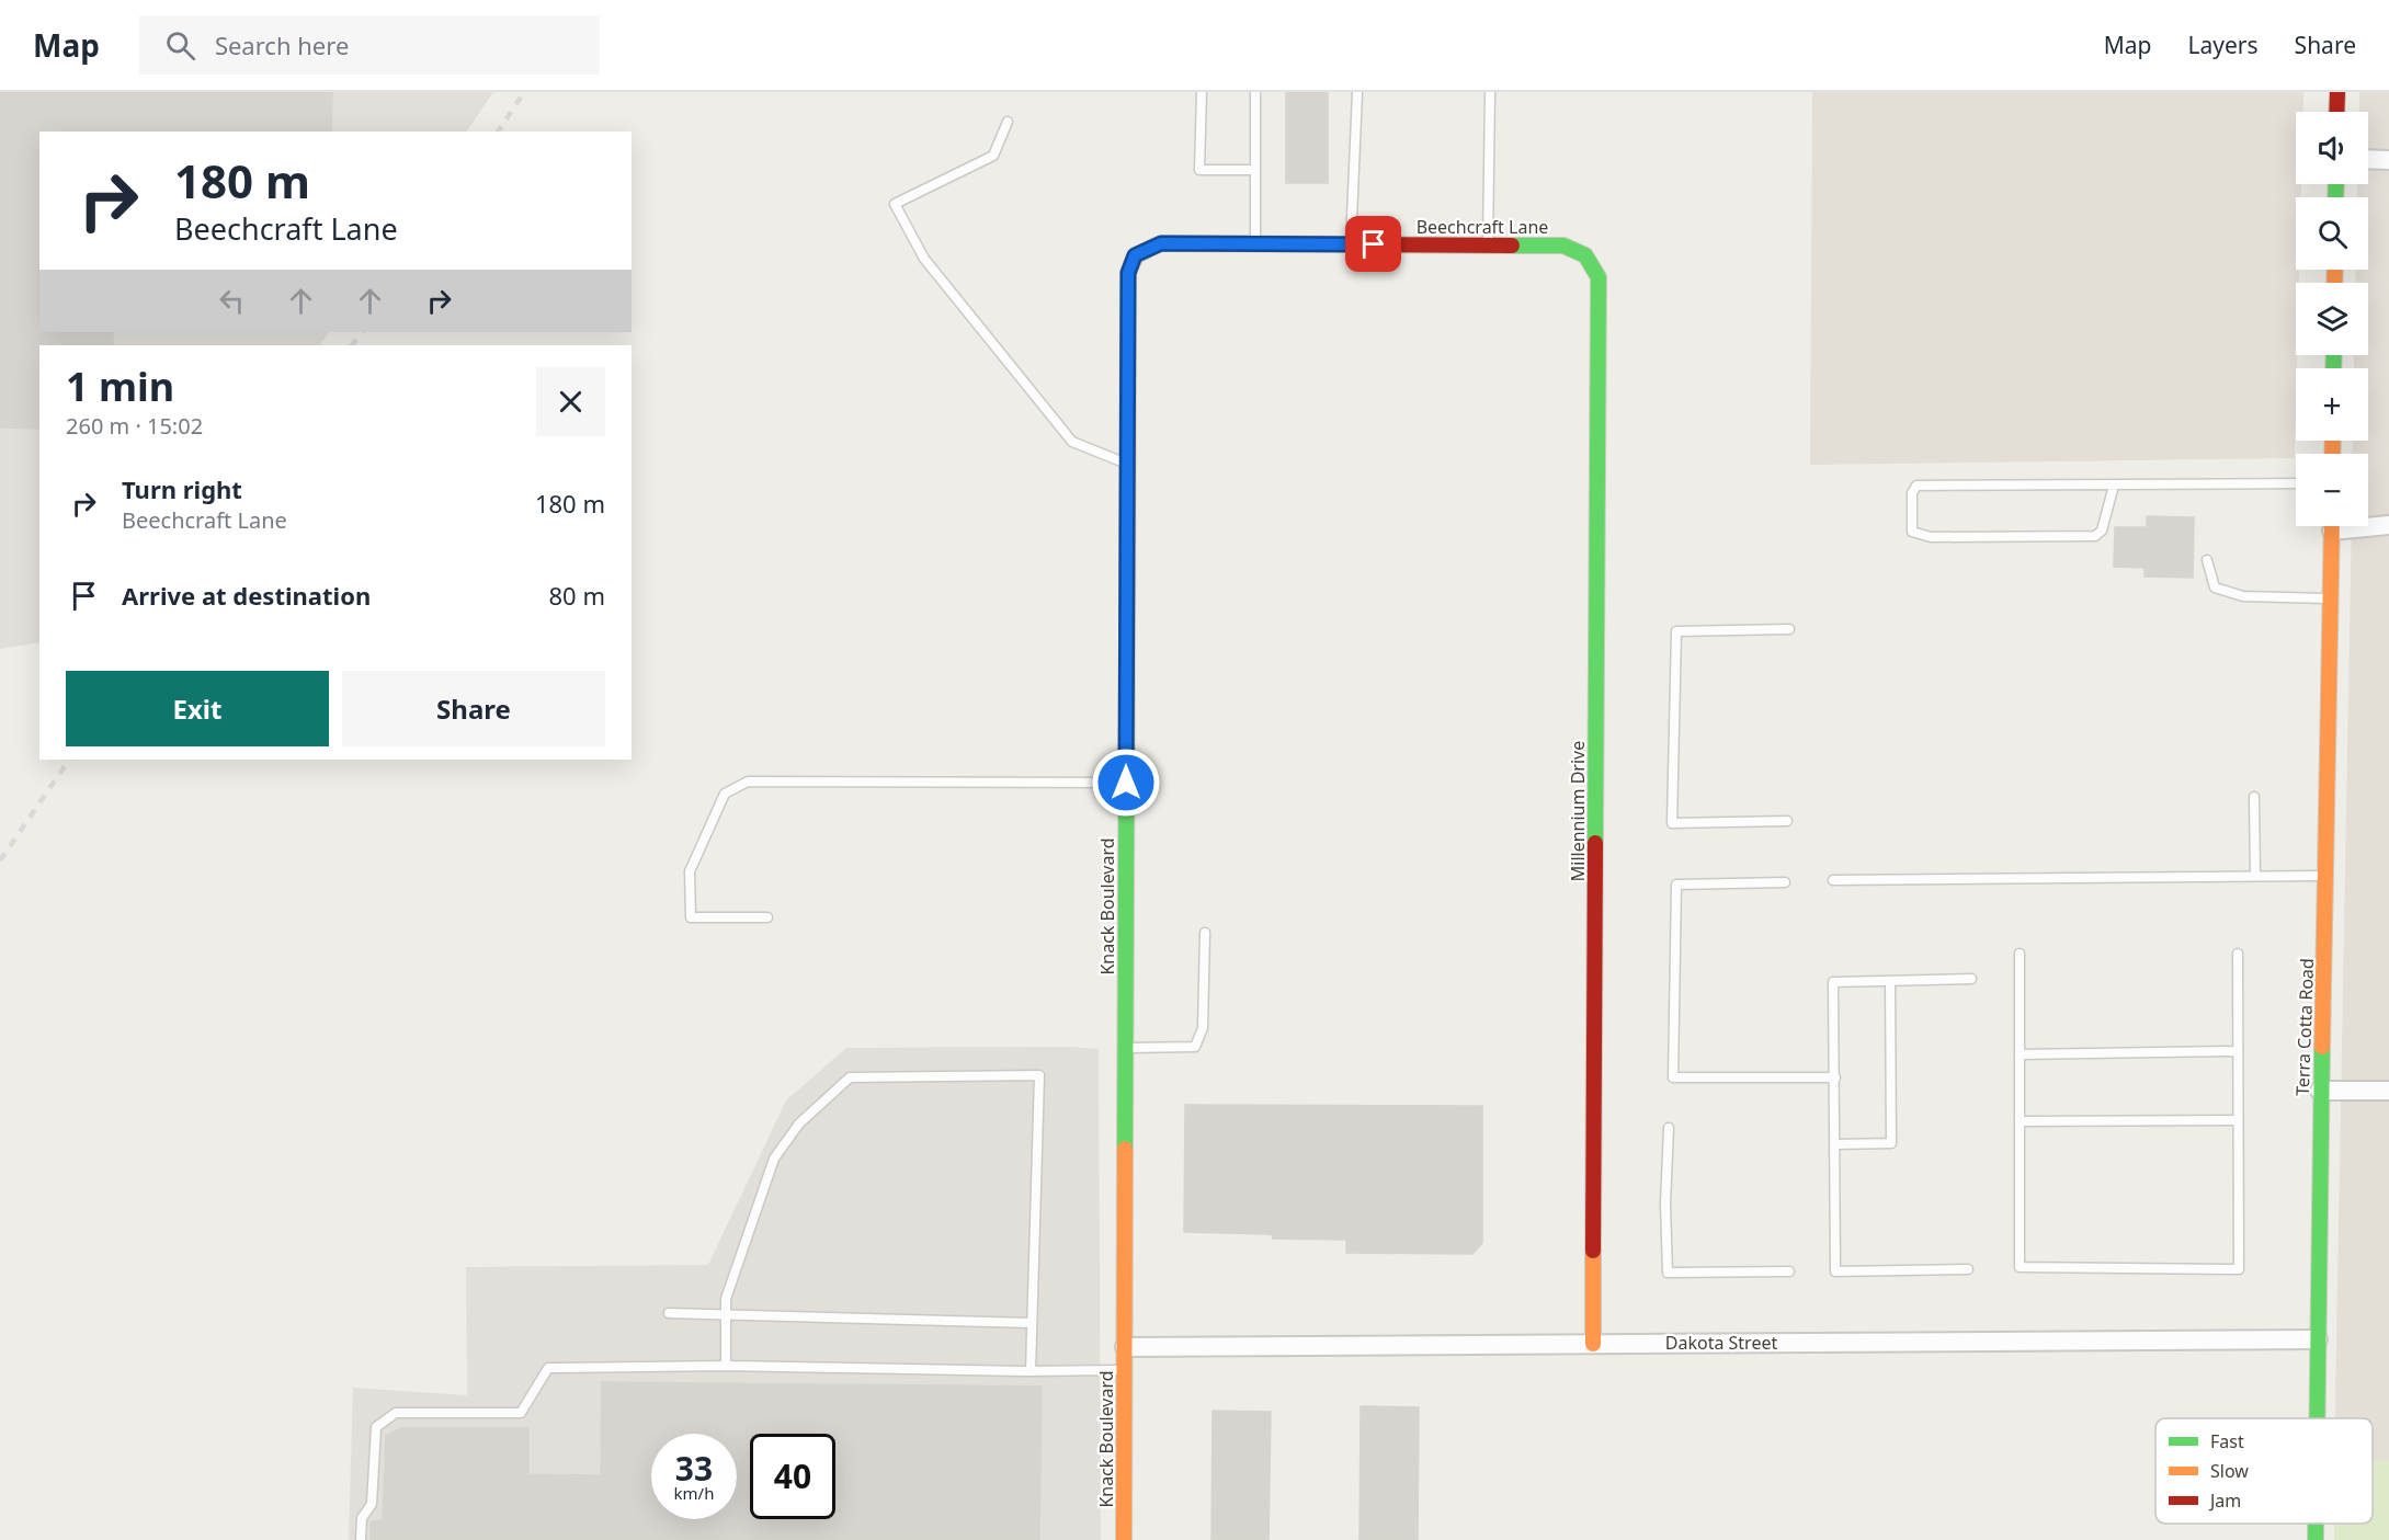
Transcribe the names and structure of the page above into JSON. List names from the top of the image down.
{
  "streets": {
    "street": [
      "Beechcraft Lane",
      "Millennium Drive",
      "Knack Boulevard",
      "Terra Cotta Road",
      "Dakota Street"
    ]
  },
  "crossings": [
    ["Beechcraft Lane", "Millennium Drive"],
    ["Beechcraft Lane", "Knack Boulevard"],
    ["Millennium Drive", "Dakota Street"],
    ["Knack Boulevard", "Dakota Street"],
    ["Terra Cotta Road", "Dakota Street"]
  ],
  "legend": ["Fast", "Slow", "Jam"],
  "page": {
    "header": "Map",
    "search": "Search here",
    "nav": ["Map", "Layers", "Share"],
    "map_buttons": ["+", "−"],
    "turn": ["180 m", "Beechcraft Lane"],
    "heading": ["1 min", "260 m · 15:02"],
    "list": [
      {
        "name": "Turn right",
        "note": "Beechcraft Lane",
        "value": "180 m"
      },
      {
        "name": "Arrive at destination",
        "value": "80 m"
      }
    ],
    "buttons": ["Exit", "Share"],
    "speed": "33 km/h",
    "limit": "40"
  }
}
